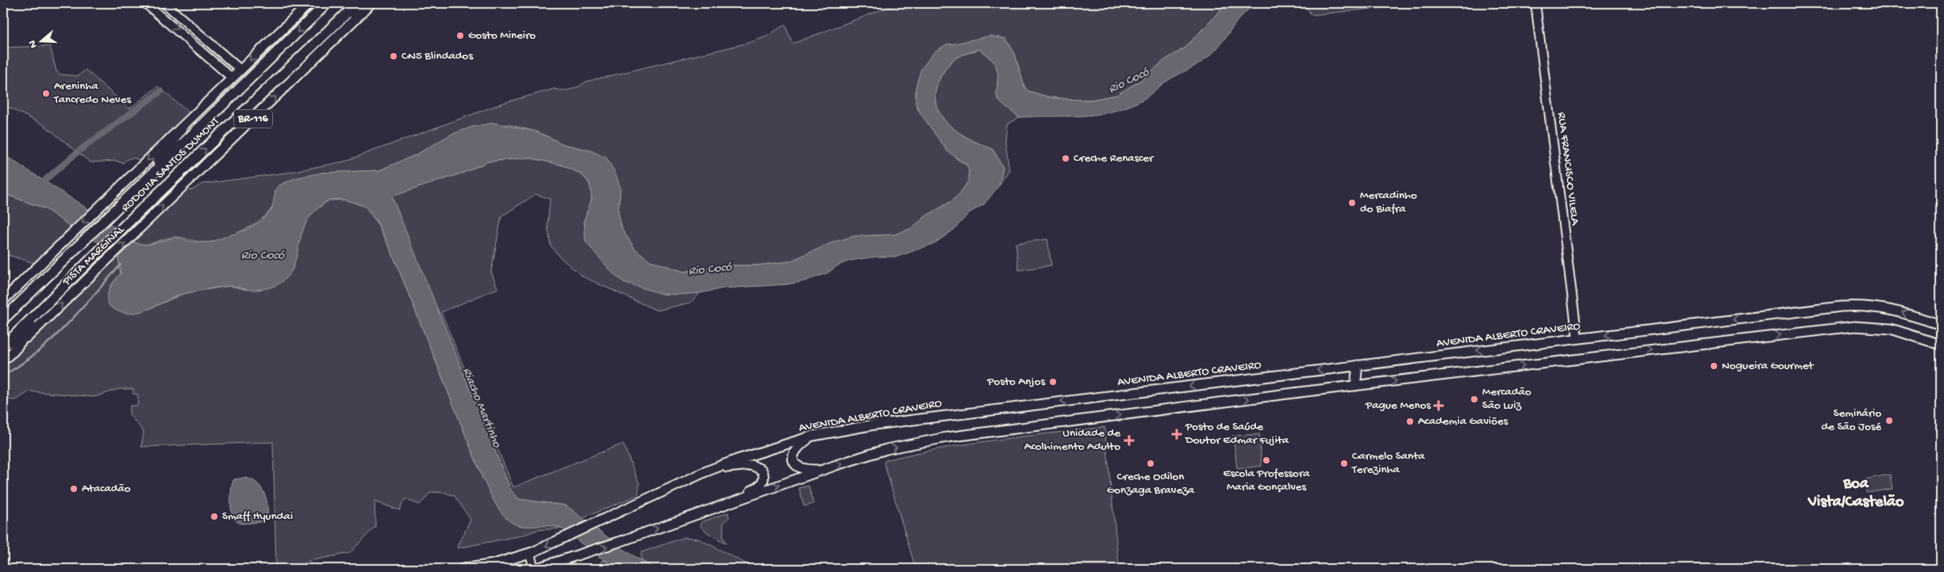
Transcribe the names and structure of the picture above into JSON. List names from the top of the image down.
{
  "streets": {
    "highway": ["BR-116", "RODOVIA SANTOS DUMONT"],
    "main road": ["PISTA MARGINAL", "AVENIDA ALBERTO CRAVEIRO"],
    "street": ["RUA FRANCISCO VILELA"]
  },
  "crossings": [
    ["RUA FRANCISCO VILELA", "AVENIDA ALBERTO CRAVEIRO"]
  ],
  "districts": ["Boa Vista/Castelão"],
  "water": ["Rio Cocó", "Riacho Martinho"],
  "places": {
    "other": [
      "Gosto Mineiro",
      "CN5 Blindados",
      "Areninha Tancredo Neves",
      "Creche Renascer",
      "Mercadinho do Biafra",
      "Nogueira Gourmet",
      "Posto Anjos",
      "Mercadão São Luiz",
      "Seminário de São José",
      "Academia Gaviões",
      "Escola Professora Maria Gonçalves",
      "Creche Odilon Gonzaga Braveza",
      "Carmelo Santa Terezinha",
      "Atacadão",
      "Smaff Hyundai"
    ],
    "health": ["Pague Menos", "Posto de Saúde Doutor Edmar Fujita", "Unidade de Acolhimento Adulto"]
  },
  "north": "left"
}
